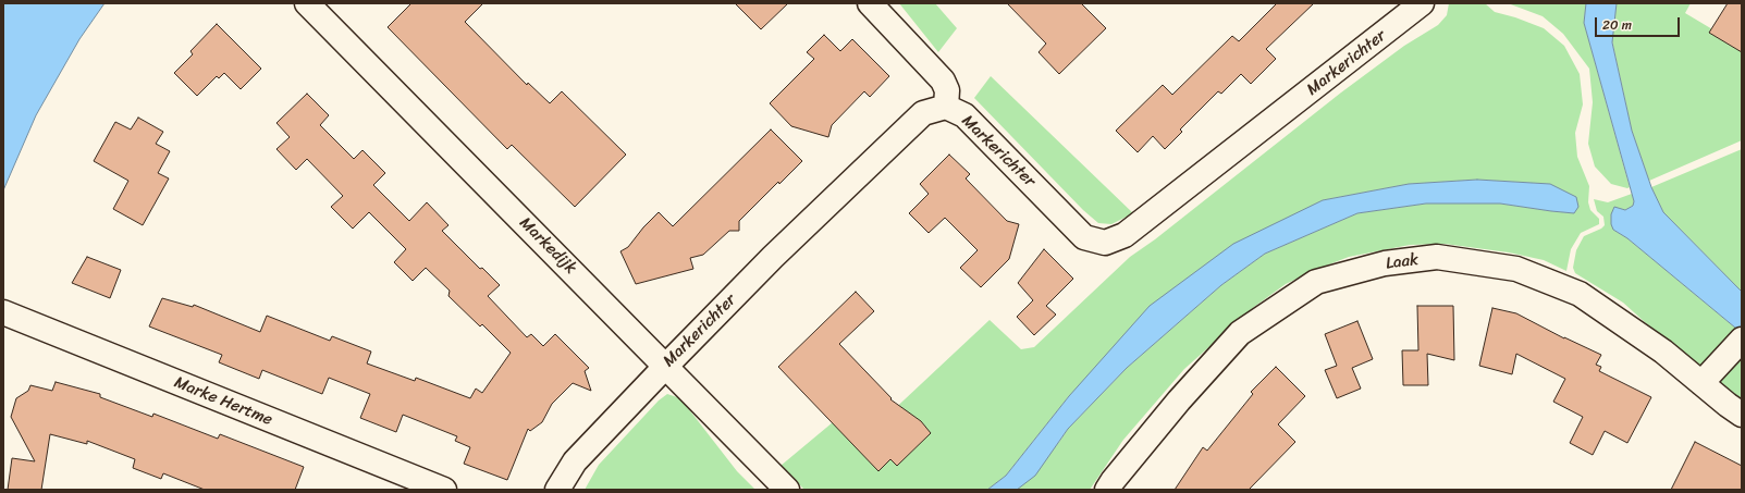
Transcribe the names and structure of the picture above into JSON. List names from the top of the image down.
{
  "streets": {
    "street": [
      "Markerichter",
      "Markedijk",
      "Laak",
      "Marke Hertme"
    ]
  },
  "crossings": [
    ["Markerichter", "Markedijk"]
  ],
  "scale_bar": "20 m"
}
